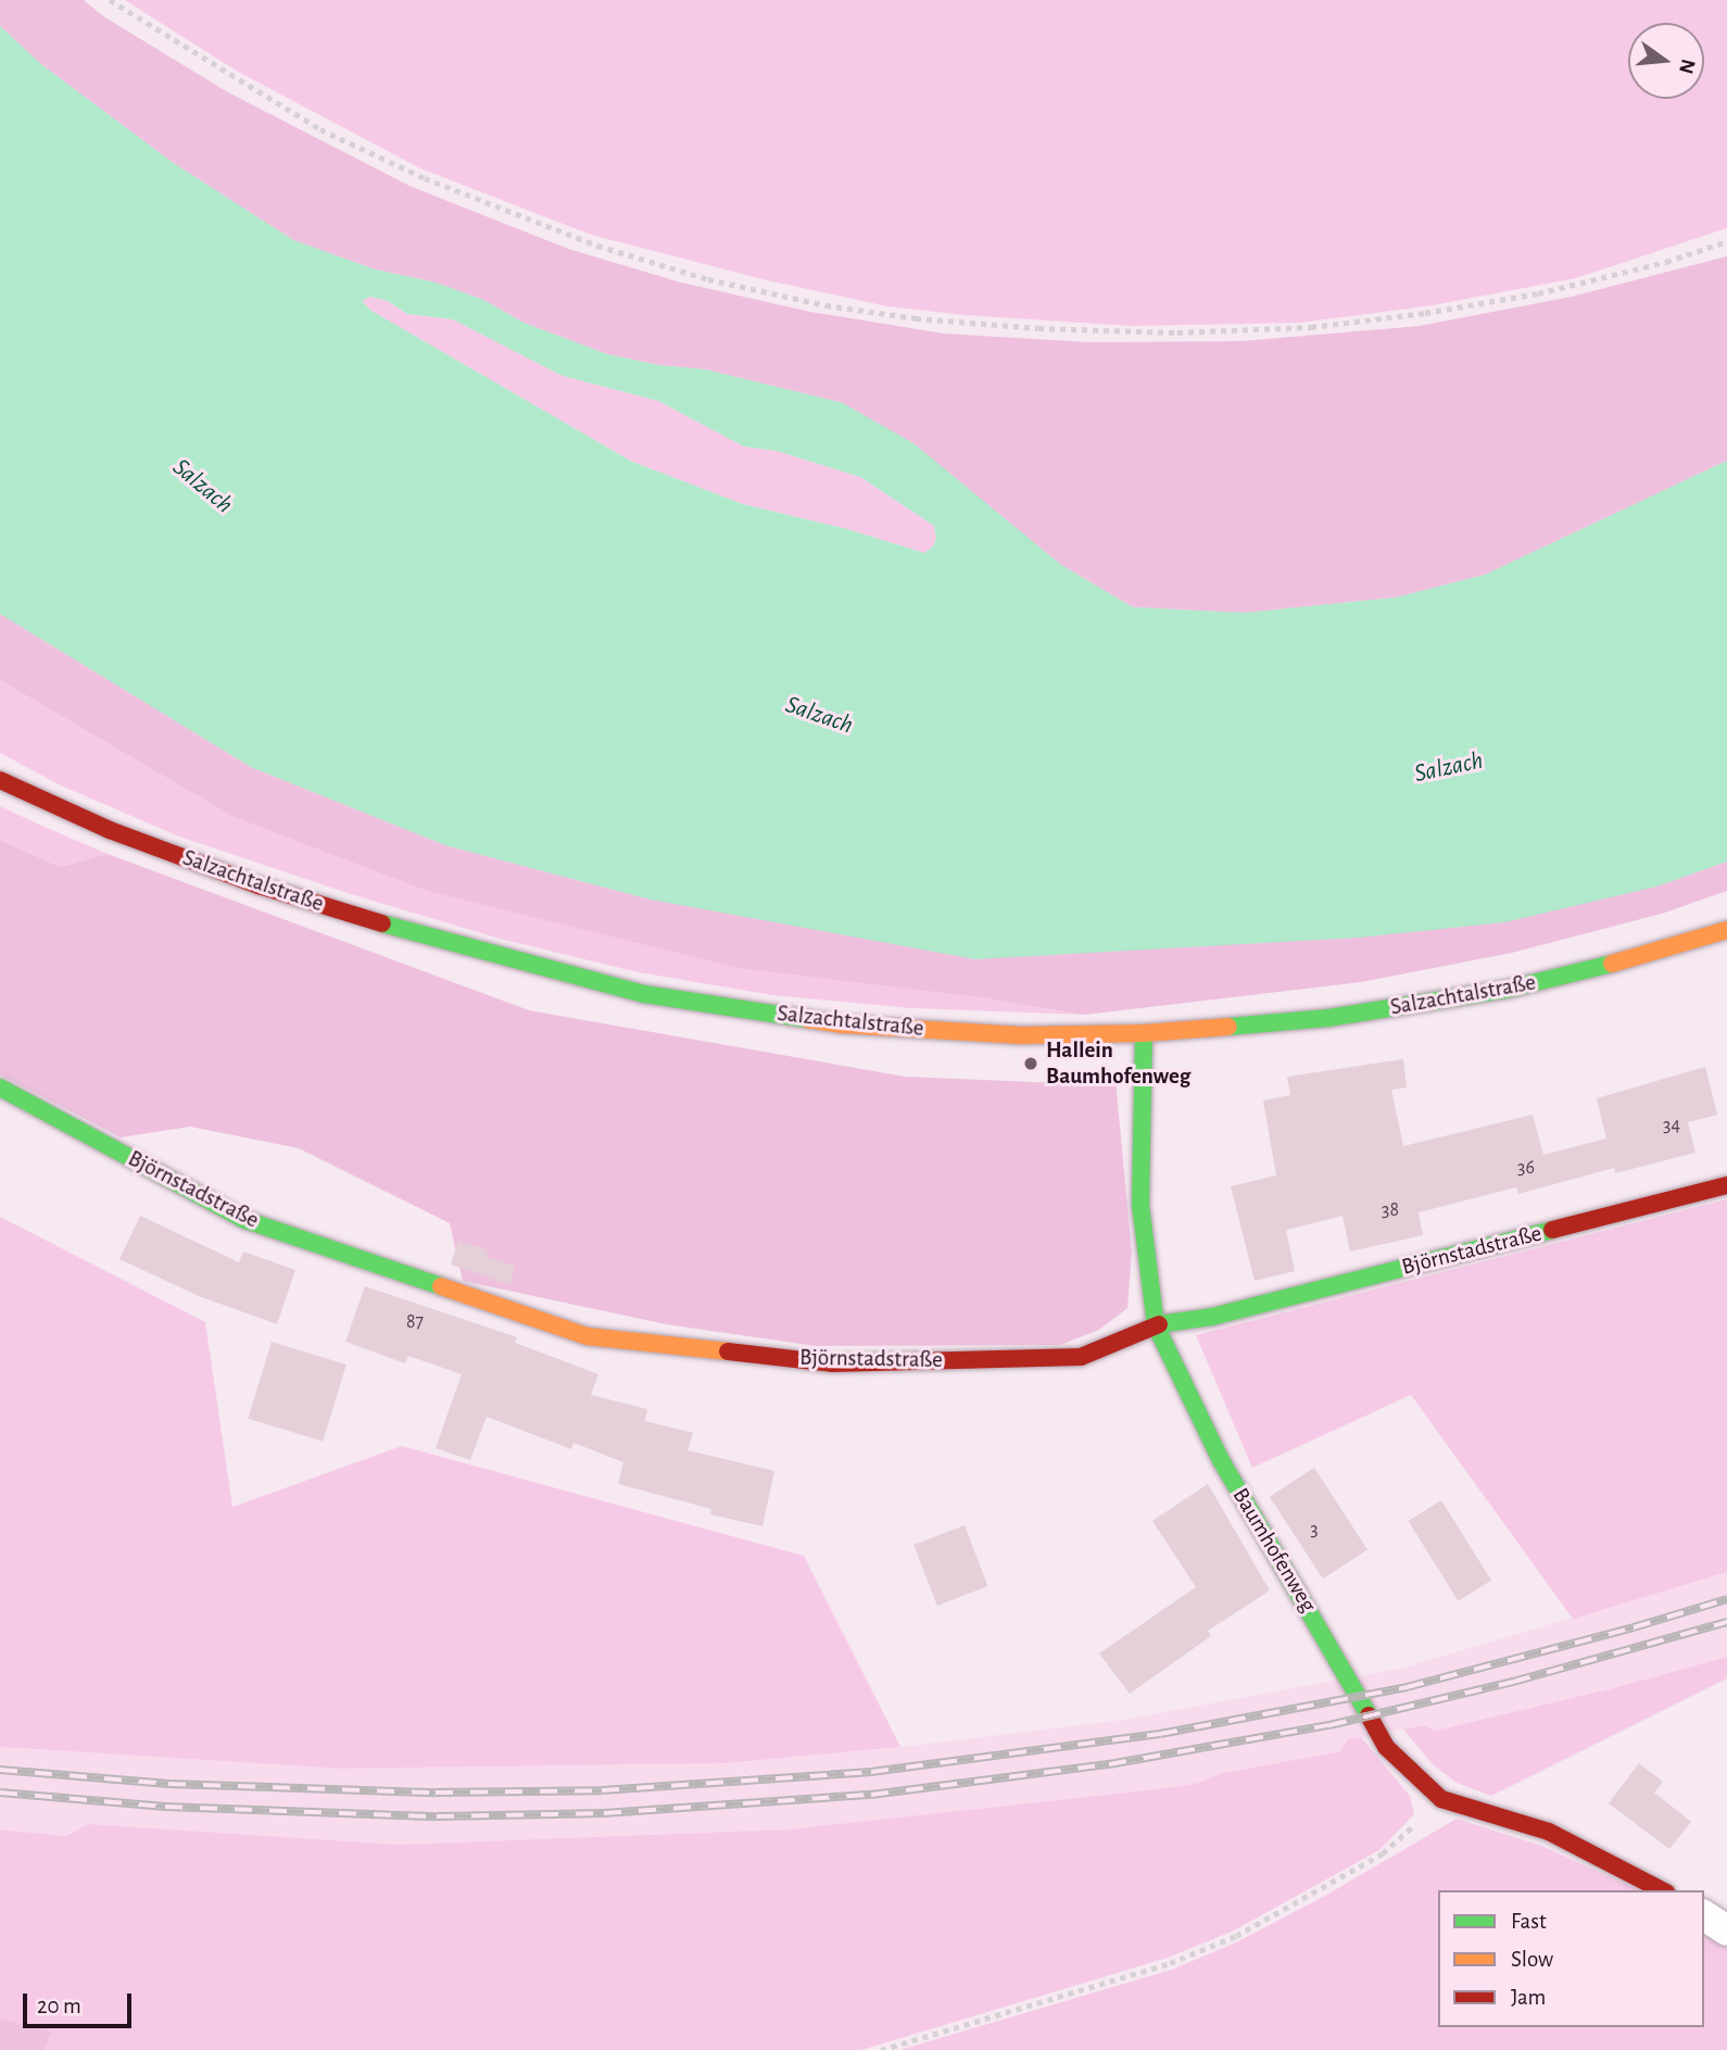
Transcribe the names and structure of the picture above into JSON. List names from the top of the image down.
{
  "streets": {
    "street": ["Salzachtalstraße", "Björnstadstraße", "Baumhofenweg"]
  },
  "crossings": [
    ["Salzachtalstraße", "Baumhofenweg"],
    ["Björnstadstraße", "Baumhofenweg"]
  ],
  "water": ["Salzach"],
  "places": ["Hallein Baumhofenweg"],
  "house_numbers": [
    "34",
    "36",
    "38",
    "87",
    "3"
  ],
  "legend": ["Fast", "Slow", "Jam"],
  "scale_bar": "20 m",
  "north": "right"
}
